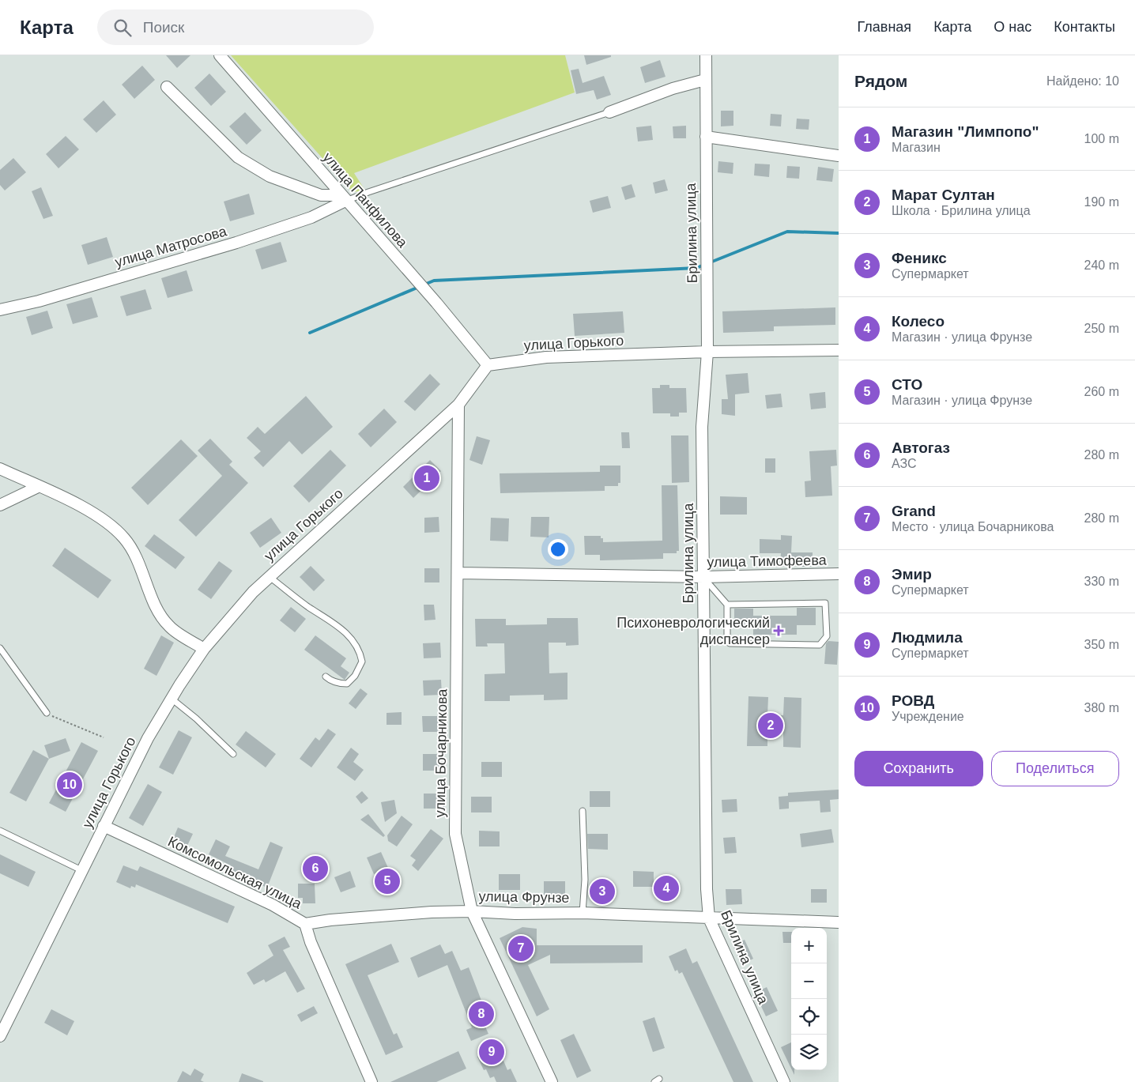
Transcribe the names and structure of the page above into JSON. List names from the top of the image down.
{
  "streets": {
    "street": [
      "улица Панфилова",
      "Брилина улица",
      "улица Матросова",
      "улица Горького",
      "улица Тимофеева",
      "улица Бочарникова",
      "Комсомольская улица",
      "улица Фрунзе"
    ]
  },
  "crossings": [
    ["улица Панфилова", "улица Матросова"],
    ["улица Панфилова", "улица Горького"],
    ["Брилина улица", "улица Горького"],
    ["Брилина улица", "улица Тимофеева"],
    ["Брилина улица", "улица Фрунзе"],
    ["улица Горького", "улица Бочарникова"],
    ["улица Горького", "Комсомольская улица"],
    ["улица Тимофеева", "улица Бочарникова"],
    ["улица Бочарникова", "улица Фрунзе"],
    ["Комсомольская улица", "улица Фрунзе"]
  ],
  "places": {
    "health": ["Психоневрологический диспансер"]
  },
  "page": {
    "header": "Карта",
    "search": "Поиск",
    "nav": [
      "Главная",
      "Карта",
      "О нас",
      "Контакты"
    ],
    "heading": ["Рядом", "Найдено: 10"],
    "list": [
      {
        "mark": "1",
        "name": "Магазин \"Лимпопо\"",
        "note": "Магазин",
        "value": "100 m"
      },
      {
        "mark": "2",
        "name": "Марат Султан",
        "note": "Школа · Брилина улица",
        "value": "190 m"
      },
      {
        "mark": "3",
        "name": "Феникс",
        "note": "Супермаркет",
        "value": "240 m"
      },
      {
        "mark": "4",
        "name": "Колесо",
        "note": "Магазин · улица Фрунзе",
        "value": "250 m"
      },
      {
        "mark": "5",
        "name": "СТО",
        "note": "Магазин · улица Фрунзе",
        "value": "260 m"
      },
      {
        "mark": "6",
        "name": "Автогаз",
        "note": "АЗС",
        "value": "280 m"
      },
      {
        "mark": "7",
        "name": "Grand",
        "note": "Место · улица Бочарникова",
        "value": "280 m"
      },
      {
        "mark": "8",
        "name": "Эмир",
        "note": "Супермаркет",
        "value": "330 m"
      },
      {
        "mark": "9",
        "name": "Людмила",
        "note": "Супермаркет",
        "value": "350 m"
      },
      {
        "mark": "10",
        "name": "РОВД",
        "note": "Учреждение",
        "value": "380 m"
      }
    ],
    "pins": [
      "1",
      "2",
      "10",
      "6",
      "5",
      "4",
      "3",
      "7",
      "8",
      "9"
    ],
    "buttons": ["Сохранить", "Поделиться"],
    "map_buttons": ["+", "−"]
  }
}
